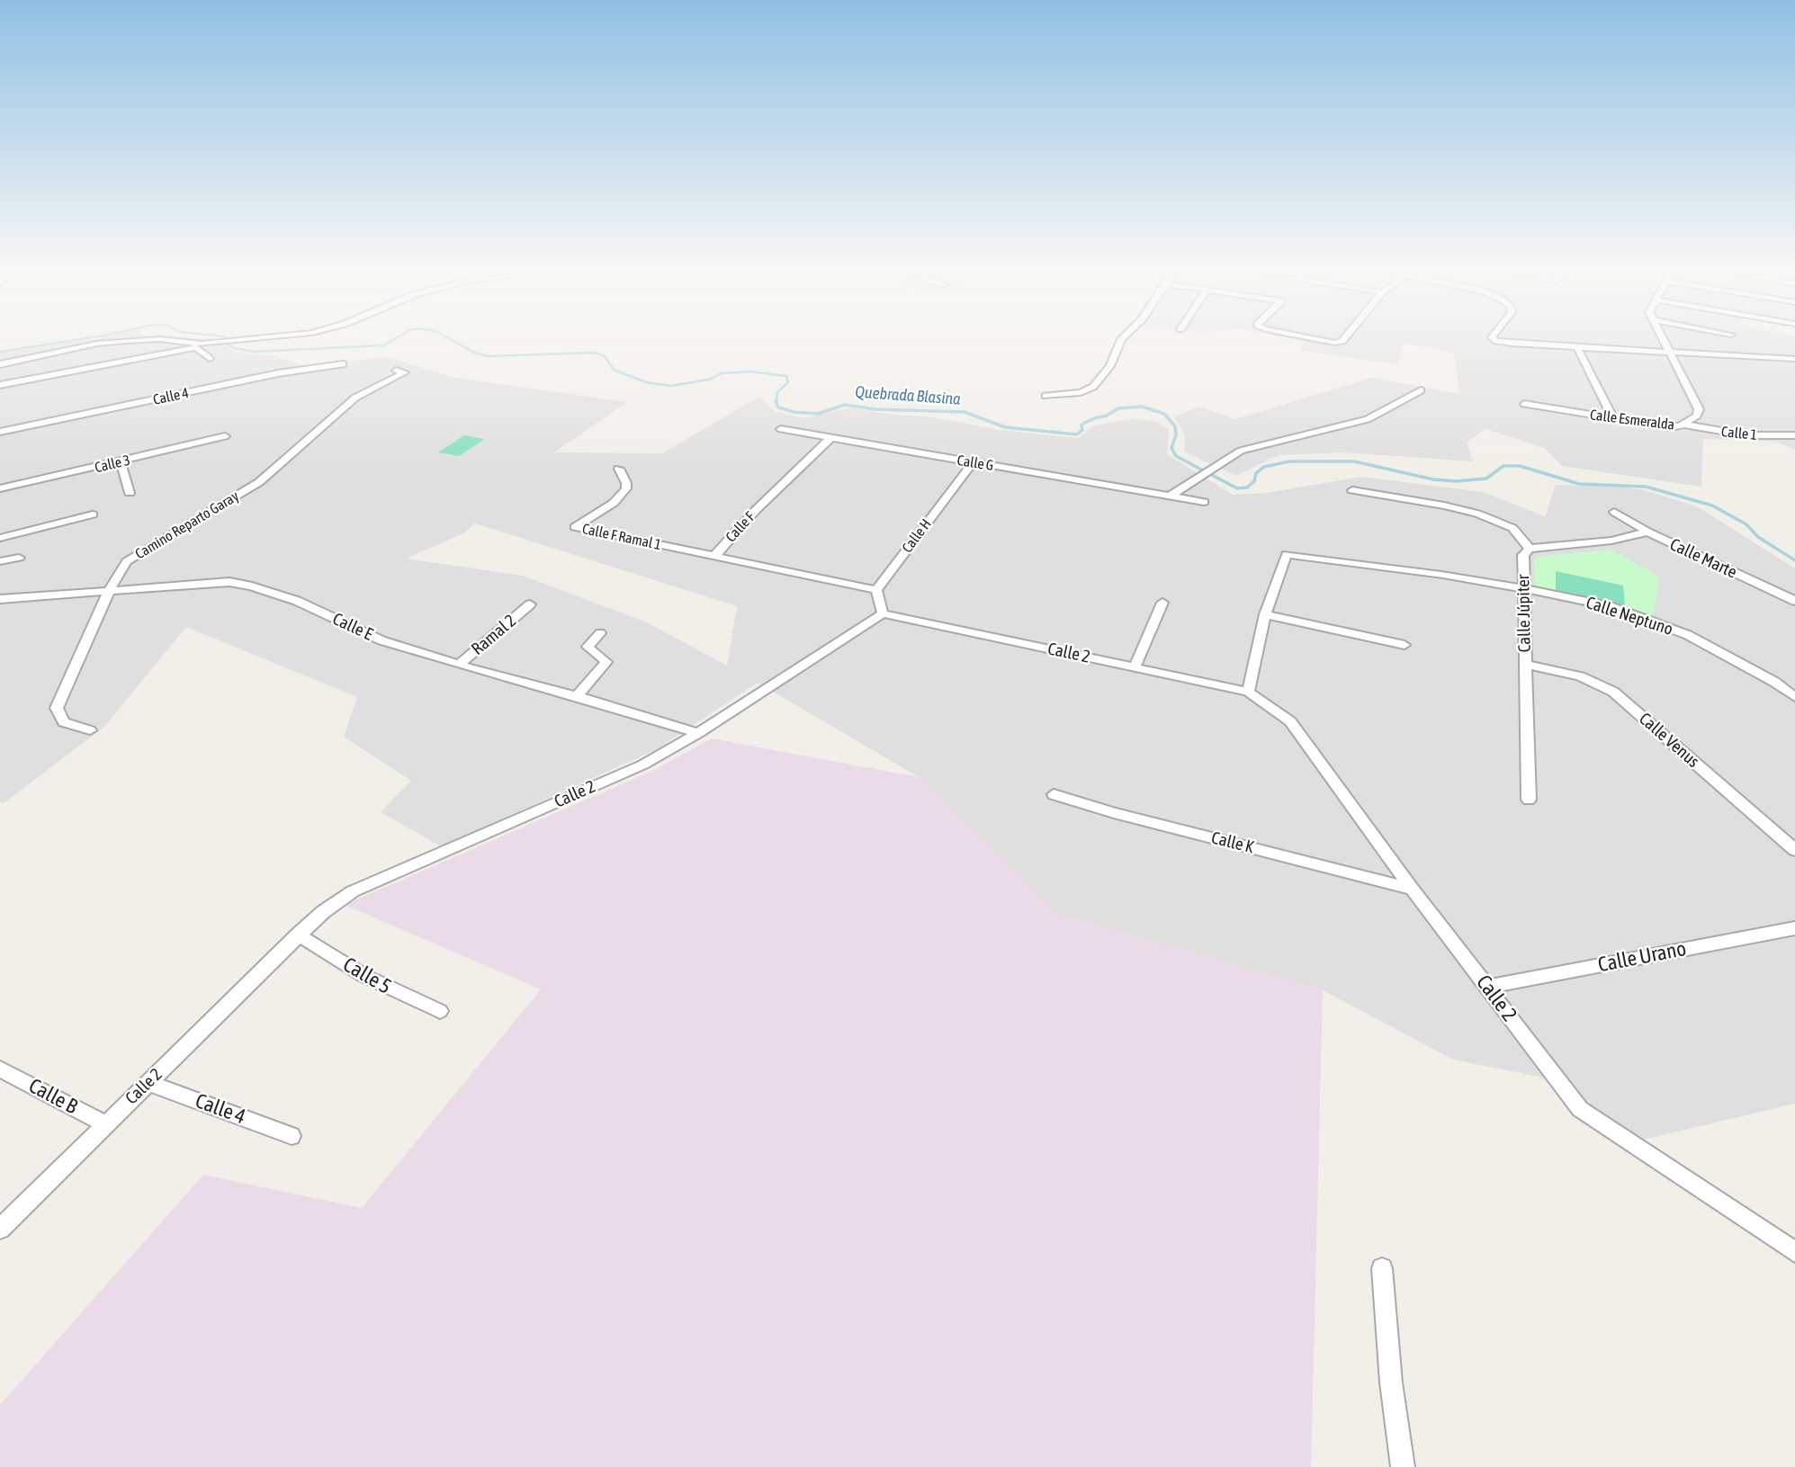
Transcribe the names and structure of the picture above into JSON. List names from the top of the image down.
{
  "streets": {
    "street": [
      "Calle 4",
      "Calle Esmeralda",
      "Calle 1",
      "Calle G",
      "Calle 3",
      "Camino Reparto Garay",
      "Calle F",
      "Calle H",
      "Calle F Ramal 1",
      "Calle Marte",
      "Calle Júpiter",
      "Calle Neptuno",
      "Calle E",
      "Ramal 2",
      "Calle 2",
      "Calle Venus",
      "Calle K",
      "Calle Urano",
      "Calle 5",
      "Calle B"
    ]
  },
  "crossings": [
    ["Calle 4", "Calle 2"],
    ["Calle Esmeralda", "Calle 1"],
    ["Calle G", "Calle F"],
    ["Calle G", "Calle H"],
    ["Camino Reparto Garay", "Calle E"],
    ["Calle F", "Calle H"],
    ["Calle F", "Calle F Ramal 1"],
    ["Calle Marte", "Calle Júpiter"],
    ["Calle Júpiter", "Calle Neptuno"],
    ["Calle Júpiter", "Calle Venus"],
    ["Calle E", "Ramal 2"],
    ["Calle E", "Calle 2"],
    ["Calle 2", "Calle K"],
    ["Calle 2", "Calle Urano"],
    ["Calle 2", "Calle 5"],
    ["Calle 2", "Calle B"]
  ],
  "water": ["Quebrada Blasina"]
}
